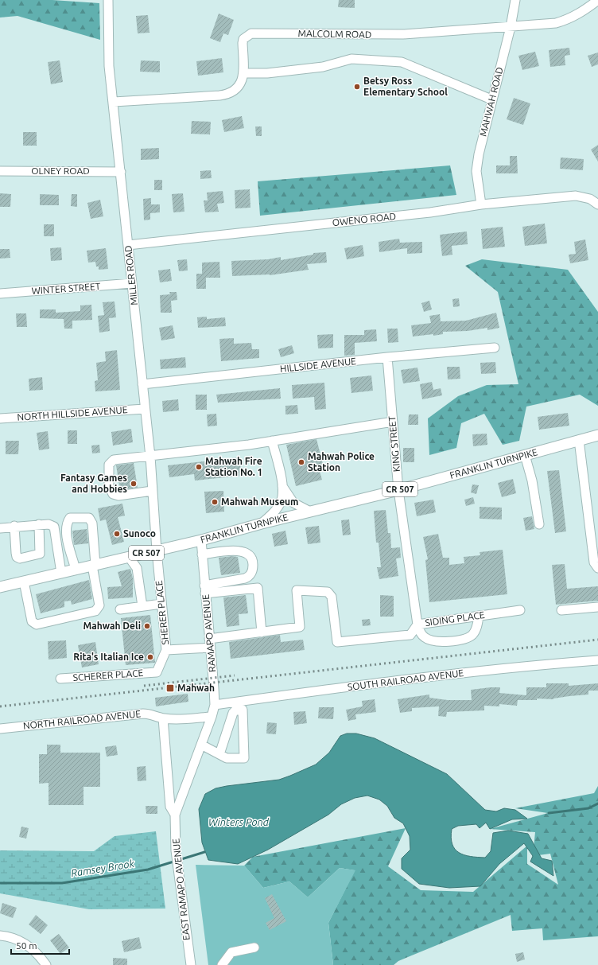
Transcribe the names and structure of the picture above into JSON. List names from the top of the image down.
{
  "streets": {
    "main road": ["FRANKLIN TURNPIKE", "CR 507"],
    "street": [
      "MALCOLM ROAD",
      "MAHWAH ROAD",
      "OLNEY ROAD",
      "OWENO ROAD",
      "MILLER ROAD",
      "WINTER STREET",
      "HILLSIDE AVENUE",
      "NORTH HILLSIDE AVENUE",
      "KING STREET",
      "SHERER PLACE",
      "SIDING PLACE",
      "RAMAPO AVENUE",
      "SCHERER PLACE",
      "SOUTH RAILROAD AVENUE",
      "NORTH RAILROAD AVENUE",
      "EAST RAMAPO AVENUE"
    ]
  },
  "crossings": [
    ["MALCOLM ROAD", "MAHWAH ROAD"],
    ["MALCOLM ROAD", "MILLER ROAD"],
    ["MAHWAH ROAD", "OWENO ROAD"],
    ["OLNEY ROAD", "MILLER ROAD"],
    ["OWENO ROAD", "MILLER ROAD"],
    ["MILLER ROAD", "WINTER STREET"],
    ["MILLER ROAD", "HILLSIDE AVENUE"],
    ["MILLER ROAD", "NORTH HILLSIDE AVENUE"],
    ["MILLER ROAD", "FRANKLIN TURNPIKE"],
    ["MILLER ROAD", "SHERER PLACE"],
    ["HILLSIDE AVENUE", "KING STREET"],
    ["KING STREET", "FRANKLIN TURNPIKE"],
    ["KING STREET", "SIDING PLACE"],
    ["FRANKLIN TURNPIKE", "SHERER PLACE"],
    ["FRANKLIN TURNPIKE", "RAMAPO AVENUE"],
    ["SHERER PLACE", "SCHERER PLACE"],
    ["RAMAPO AVENUE", "SOUTH RAILROAD AVENUE"],
    ["RAMAPO AVENUE", "EAST RAMAPO AVENUE"]
  ],
  "water": ["Winters Pond", "Ramsey Brook"],
  "places": {
    "other": [
      "Betsy Ross Elementary School",
      "Mahwah Police Station",
      "Mahwah Fire Station No. 1",
      "Fantasy Games and Hobbies",
      "Mahwah Museum",
      "Sunoco",
      "Mahwah Deli",
      "Rita's Italian Ice"
    ],
    "transit": ["Mahwah"]
  },
  "scale_bar": "50 m"
}
